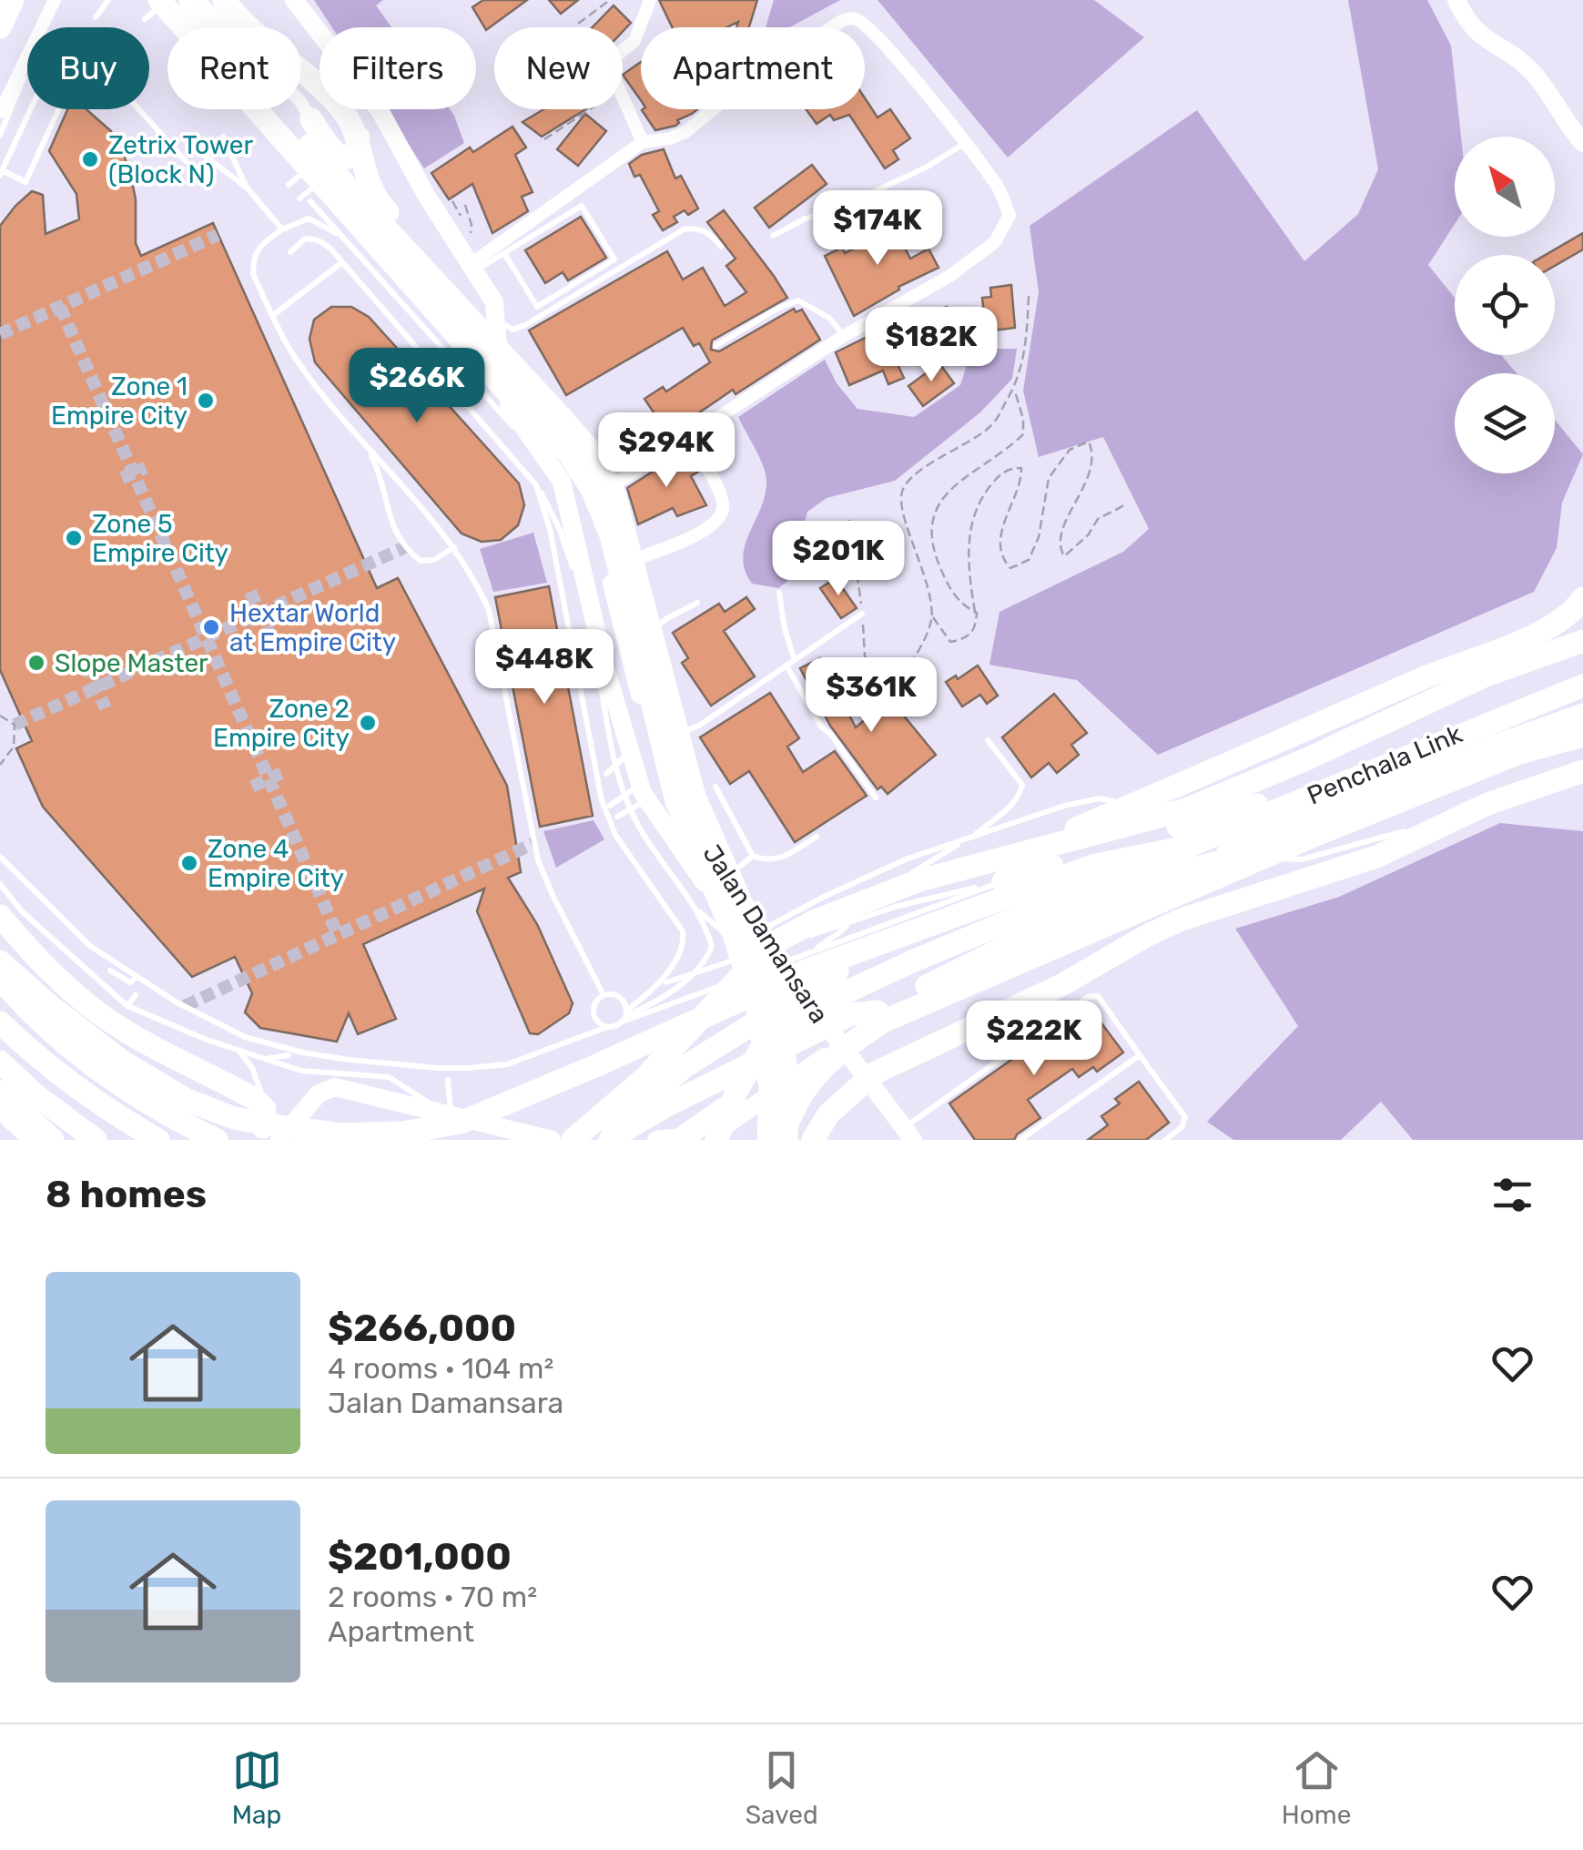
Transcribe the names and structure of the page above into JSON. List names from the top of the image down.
{
  "streets": {
    "highway": ["Penchala Link"],
    "street": ["Jalan Damansara"]
  },
  "places": [
    "Zetrix Tower (Block N)",
    "Zone 1 Empire City",
    "Zone 5 Empire City",
    "Hextar World at Empire City",
    "Slope Master",
    "Zone 2 Empire City",
    "Zone 4 Empire City"
  ],
  "north": "top left",
  "page": {
    "chip": [
      "Buy",
      "Rent",
      "Filters",
      "New",
      "Apartment"
    ],
    "price": [
      "$174K",
      "$182K",
      "$266K",
      "$294K",
      "$201K",
      "$448K",
      "$361K",
      "$222K"
    ],
    "heading": "8 homes",
    "list": [
      {
        "name": "$266,000",
        "note": "4 rooms · 104 m² · Jalan Damansara"
      },
      {
        "name": "$201,000",
        "note": "2 rooms · 70 m² · Apartment"
      }
    ],
    "tabs": ["Map", "Saved", "Home"]
  }
}
